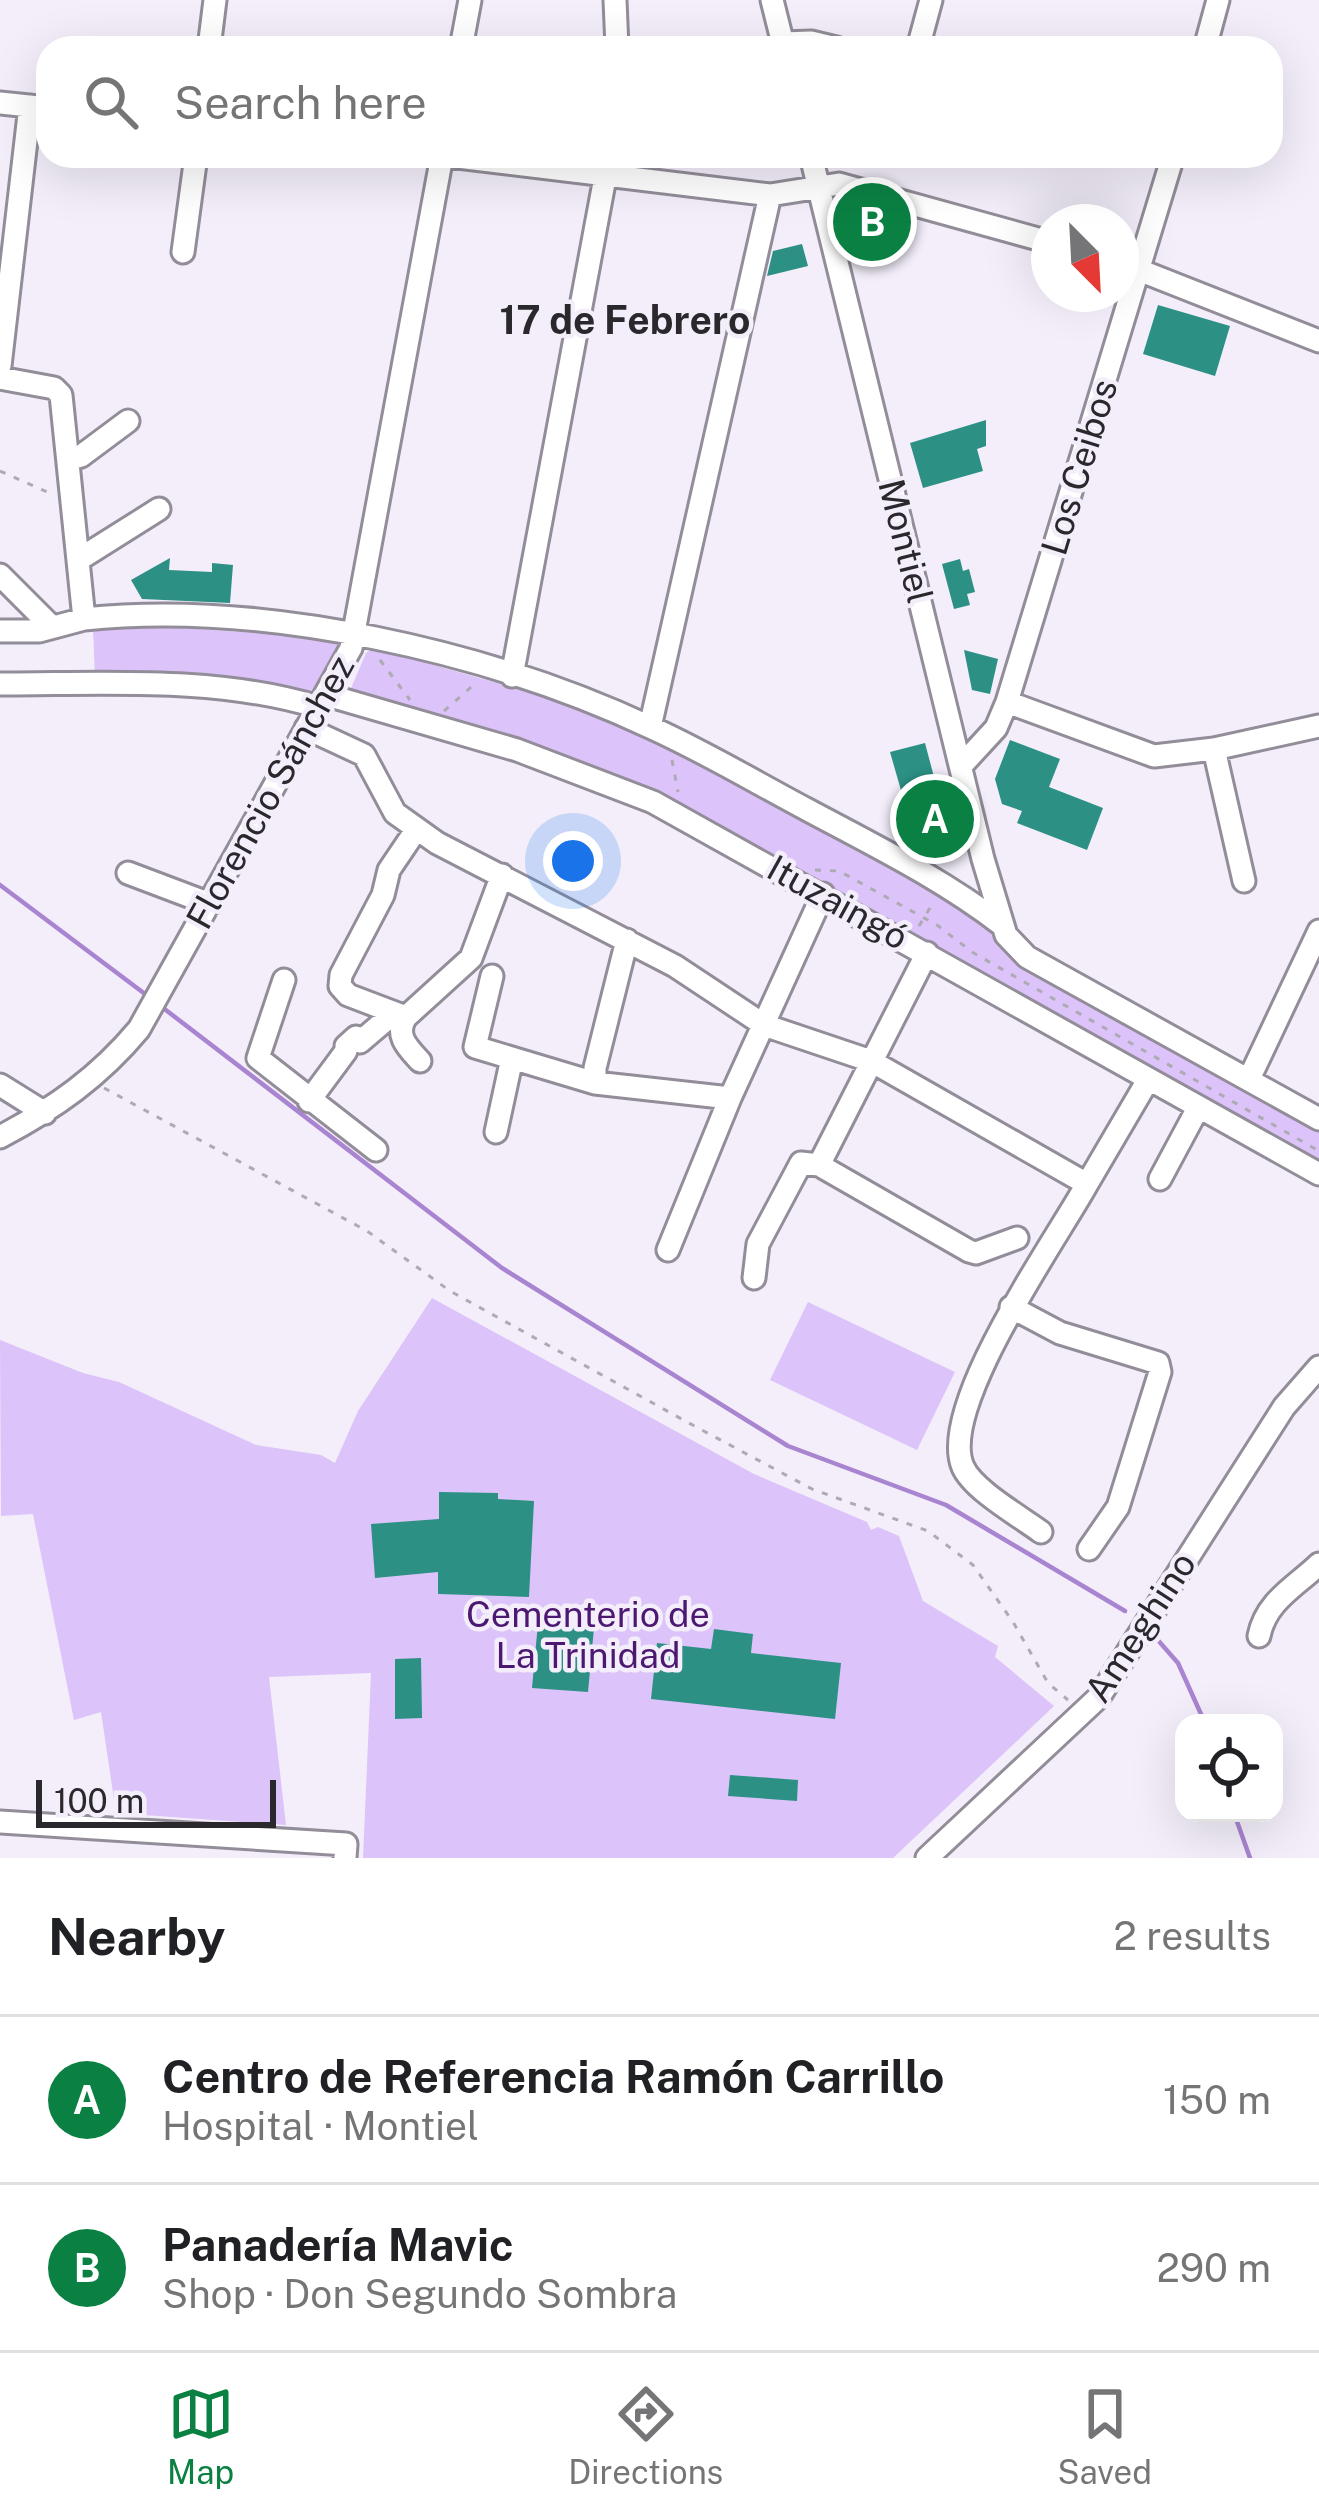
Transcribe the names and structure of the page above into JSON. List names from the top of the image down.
{
  "streets": {
    "street": [
      "Los Ceibos",
      "Montiel",
      "Florencio Sánchez",
      "Ituzaingó",
      "Ameghino"
    ]
  },
  "crossings": [
    ["Los Ceibos", "Montiel"],
    ["Montiel", "Ituzaingó"],
    ["Florencio Sánchez", "Ituzaingó"]
  ],
  "districts": ["17 de Febrero"],
  "parks": ["Cementerio de La Trinidad"],
  "scale_bar": "100 m",
  "north": "bottom right",
  "page": {
    "search": "Search here",
    "pins": ["B", "A"],
    "scale": "100 m",
    "heading": ["Nearby", "2 results"],
    "list": [
      {
        "mark": "A",
        "name": "Centro de Referencia Ramón Carrillo",
        "note": "Hospital · Montiel",
        "value": "150 m"
      },
      {
        "mark": "B",
        "name": "Panadería Mavic",
        "note": "Shop · Don Segundo Sombra",
        "value": "290 m"
      }
    ],
    "nav": ["Map", "Directions", "Saved"]
  }
}
